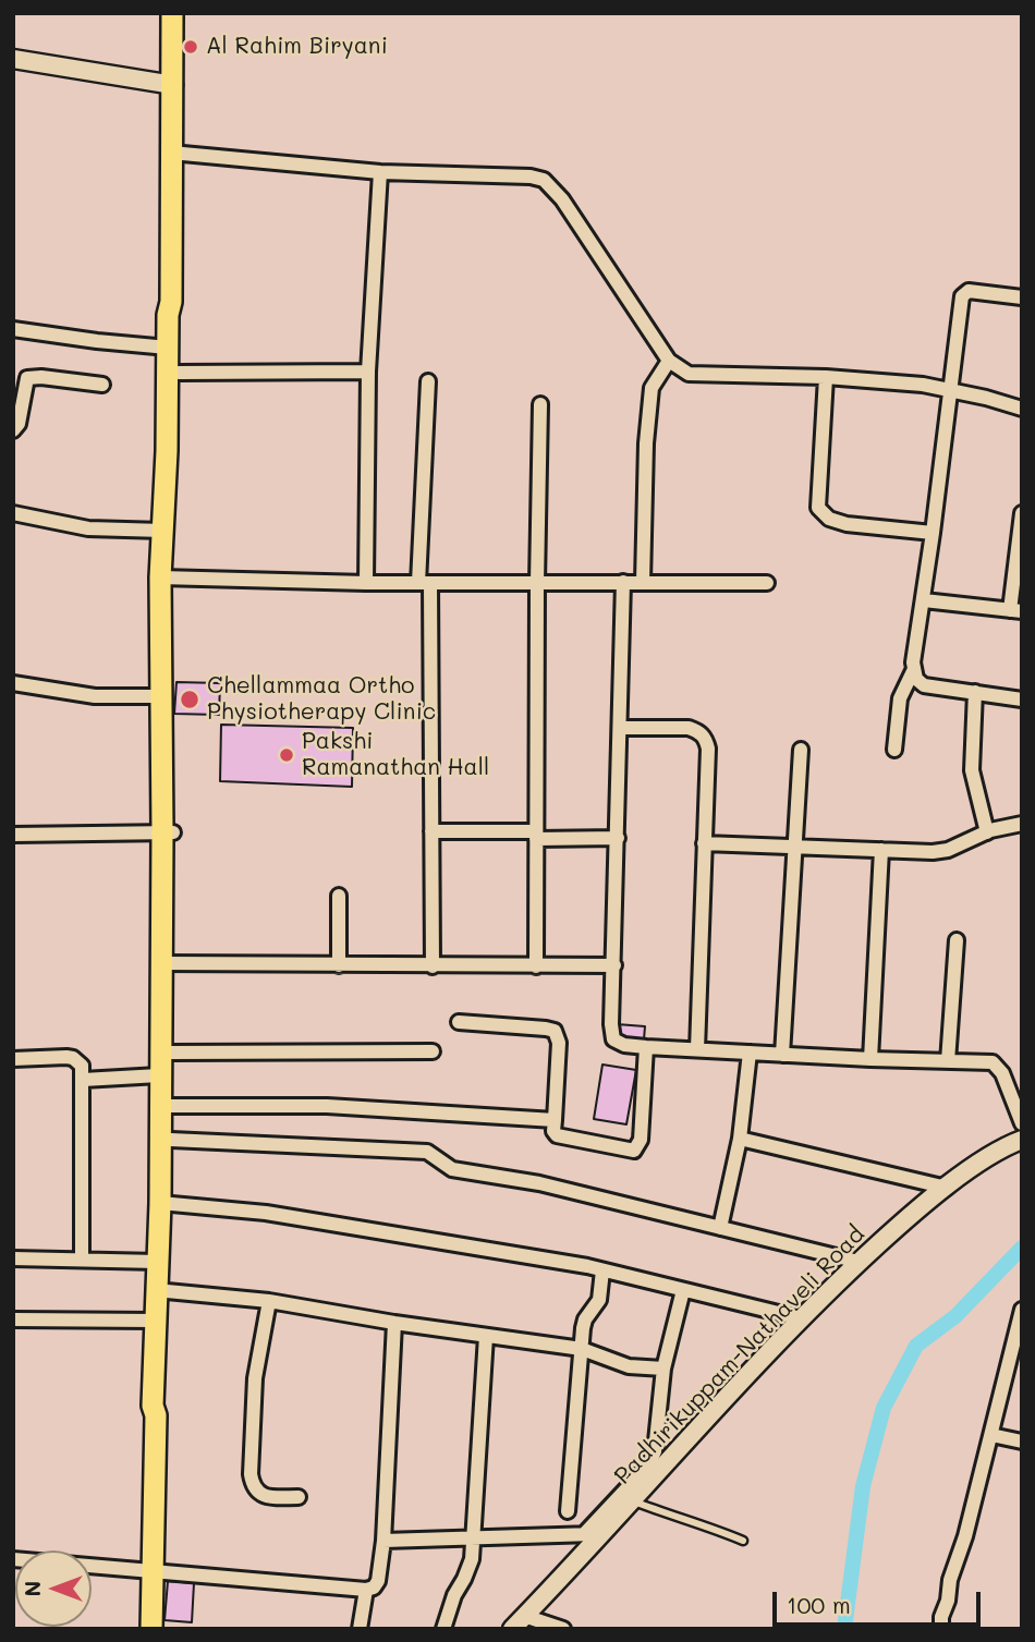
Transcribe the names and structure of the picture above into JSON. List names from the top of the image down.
{
  "streets": {
    "street": ["Padhirikuppam-Nathaveli Road"]
  },
  "places": ["Al Rahim Biryani", "Chellammaa Ortho Physiotherapy Clinic", "Pakshi Ramanathan Hall"],
  "scale_bar": "100 m",
  "north": "left"
}
